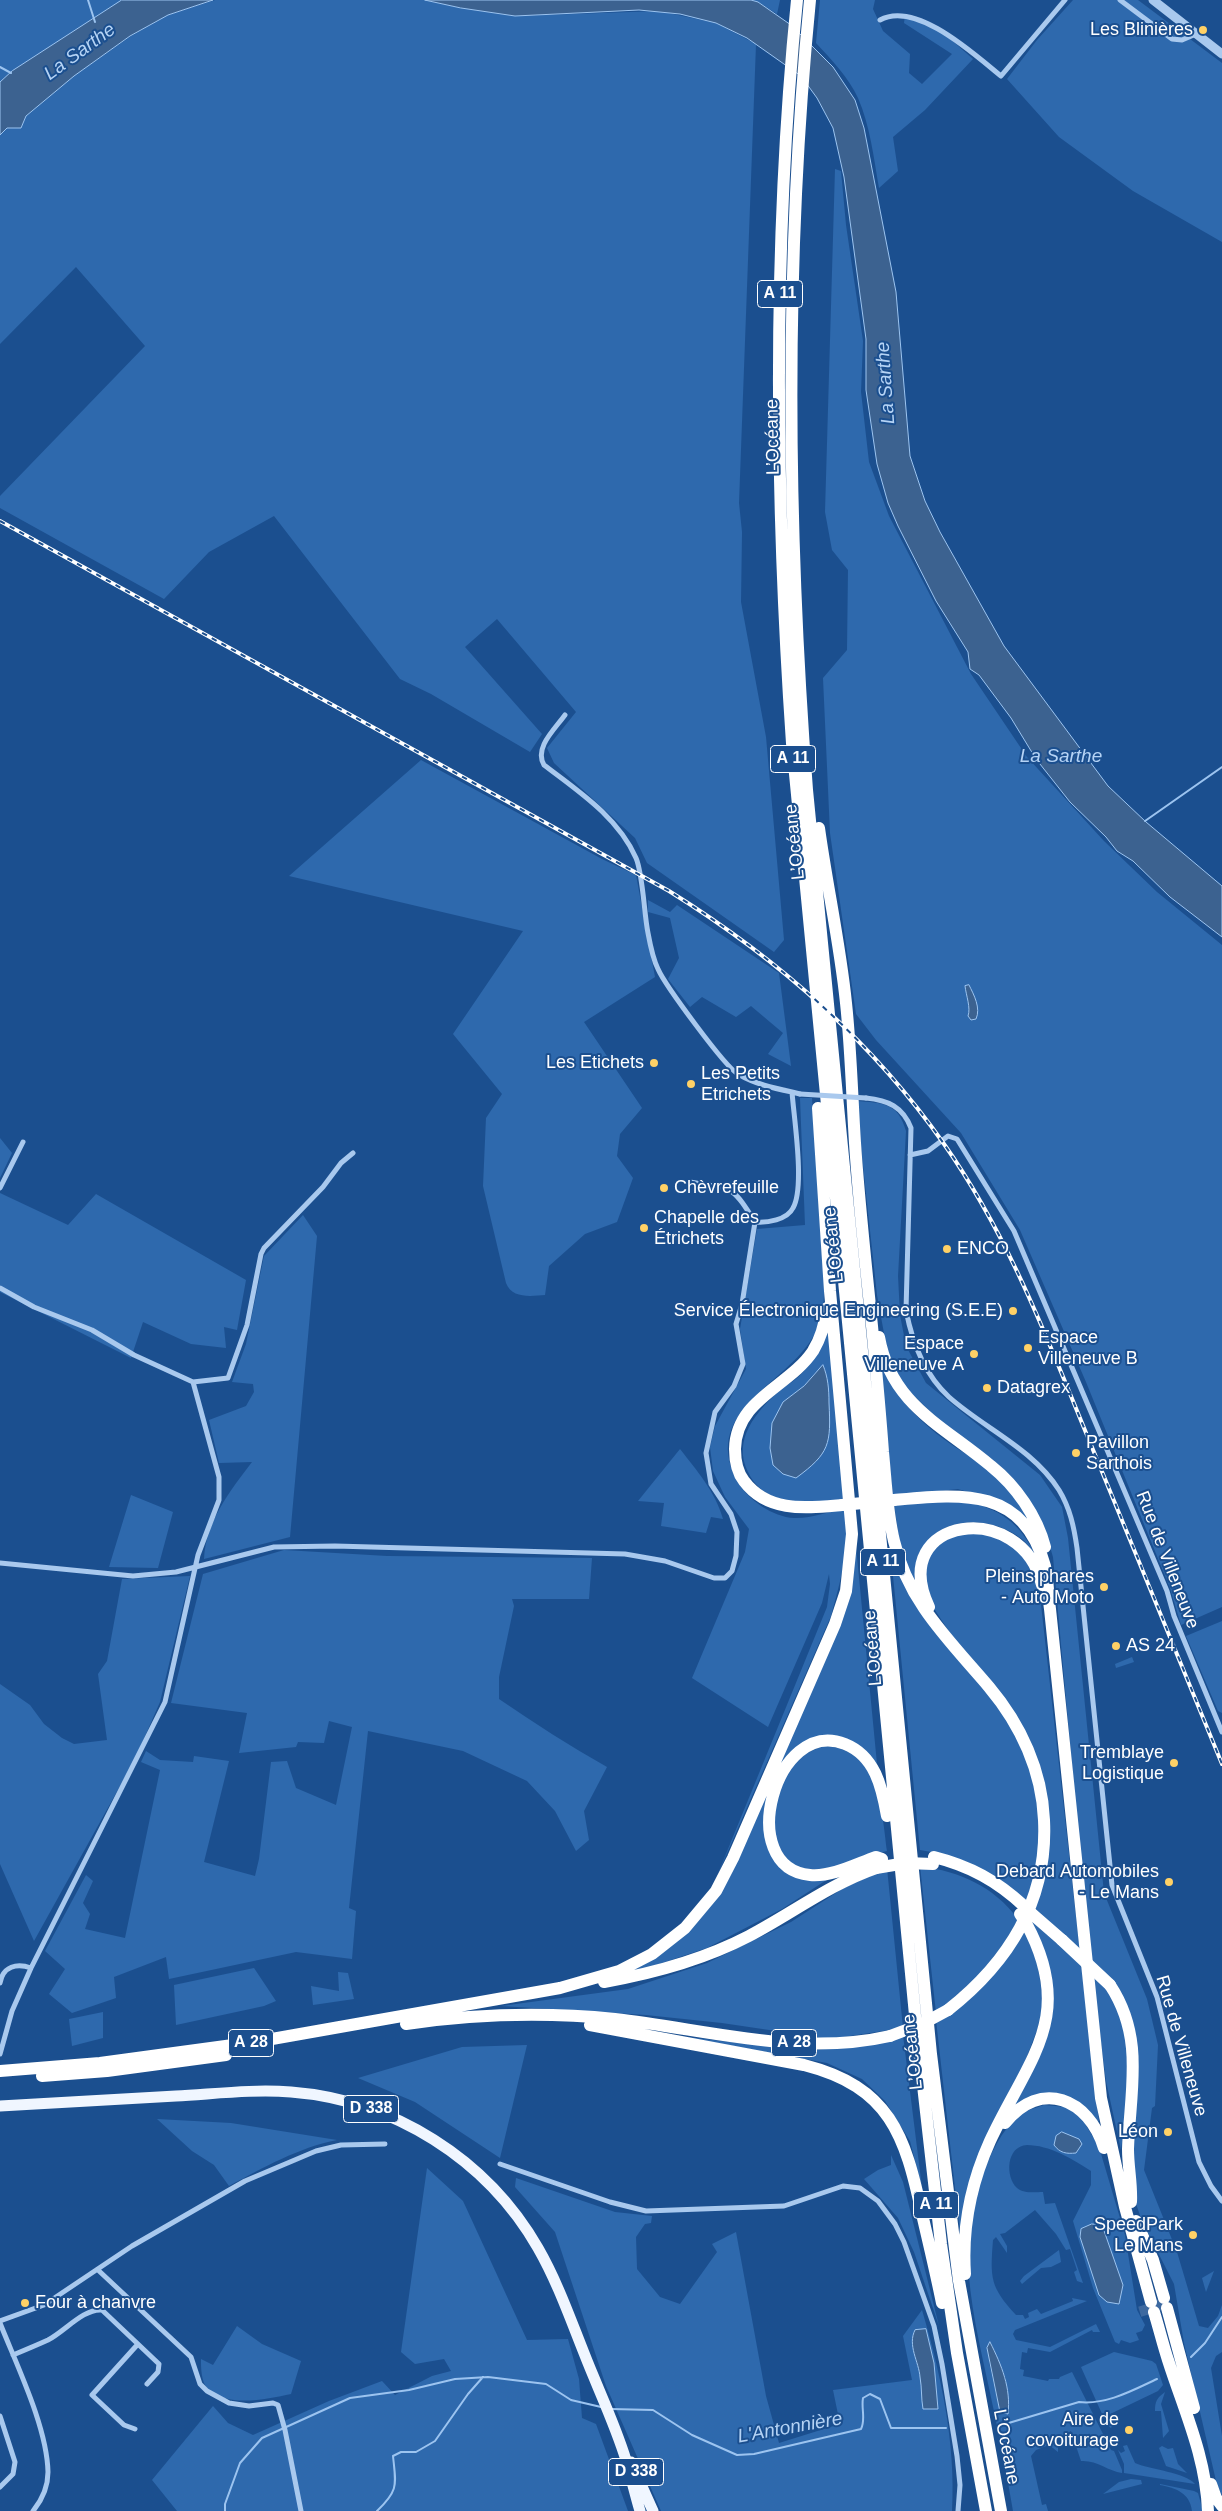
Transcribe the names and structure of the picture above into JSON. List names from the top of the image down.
{
  "streets": {
    "highway": ["A 11", "L’Océane", "A 28"],
    "main road": ["D 338"],
    "street": ["Rue de Villeneuve"]
  },
  "water": ["La Sarthe", "L'Antonnière"],
  "places": [
    "Les Blinières",
    "Les Etichets",
    "Les Petits Etrichets",
    "Chèvrefeuille",
    "Chapelle des Étrichets",
    "ENCO",
    "Service Électronique Engineering (S.E.E)",
    "Espace Villeneuve B",
    "Espace Villeneuve A",
    "Datagrex",
    "Pavillon Sarthois",
    "Pleins phares - Auto Moto",
    "AS 24",
    "Tremblaye Logistique",
    "Debard Automobiles - Le Mans",
    "Léon",
    "SpeedPark Le Mans",
    "Four à chanvre",
    "Aire de covoiturage"
  ]
}
